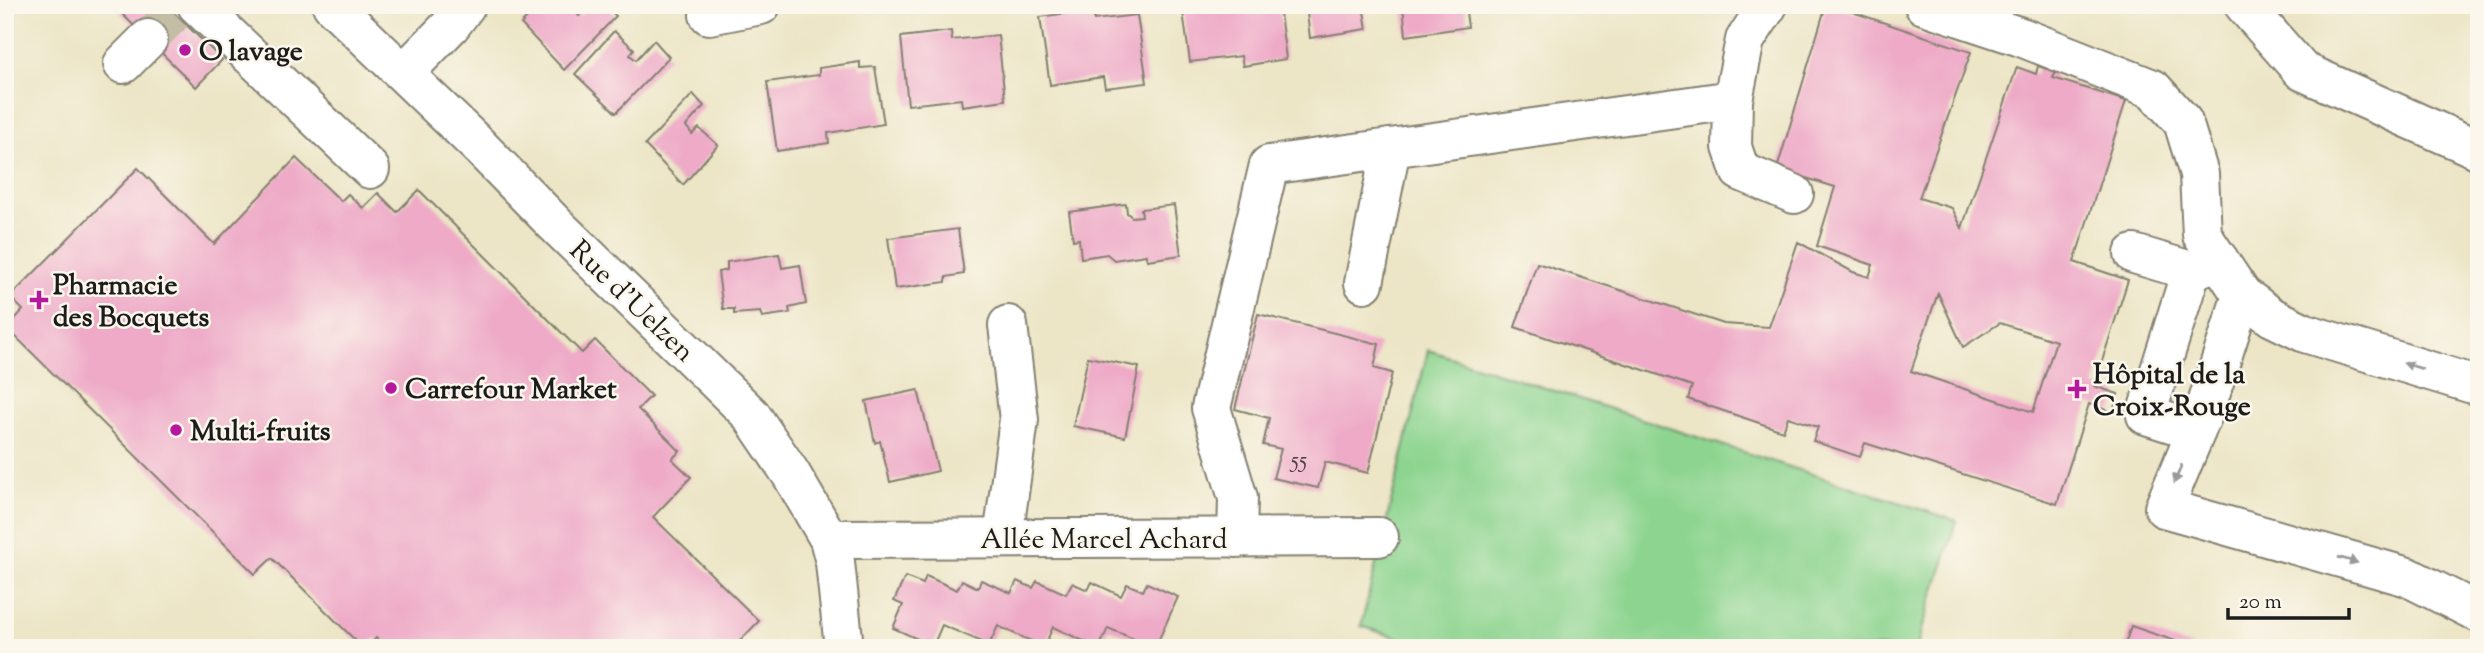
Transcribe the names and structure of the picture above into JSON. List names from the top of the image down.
{
  "streets": {
    "street": ["Rue d'Uelzen", "Allée Marcel Achard"]
  },
  "crossings": [
    ["Rue d'Uelzen", "Allée Marcel Achard"]
  ],
  "places": {
    "other": ["O lavage", "Carrefour Market", "Multi-fruits"],
    "health": ["Pharmacie des Bocquets", "Hôpital de la Croix-Rouge"]
  },
  "house_numbers": ["55"],
  "scale_bar": "20 m"
}
